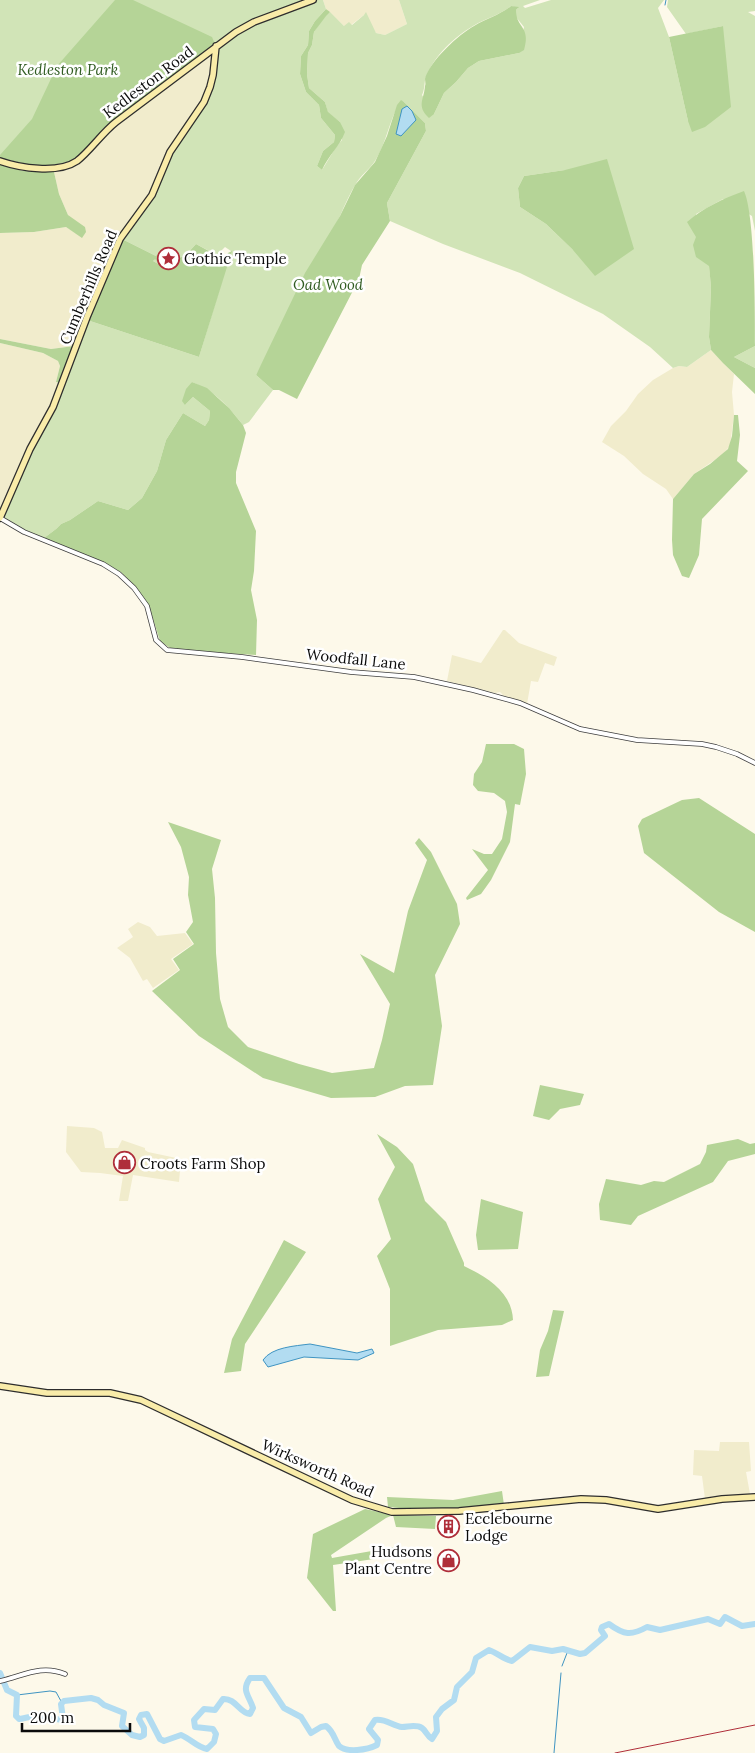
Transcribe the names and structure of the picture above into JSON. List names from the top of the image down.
{
  "streets": {
    "street": [
      "Kedleston Road",
      "Cumberhills Road",
      "Woodfall Lane",
      "Wirksworth Road"
    ]
  },
  "crossings": [
    ["Kedleston Road", "Cumberhills Road"],
    ["Cumberhills Road", "Woodfall Lane"]
  ],
  "parks": ["Kedleston Park", "Oad Wood"],
  "places": {
    "place": ["Gothic Temple"],
    "shop": ["Croots Farm Shop", "Hudsons Plant Centre"],
    "building": ["Ecclebourne Lodge"]
  },
  "scale_bar": "200 m"
}
